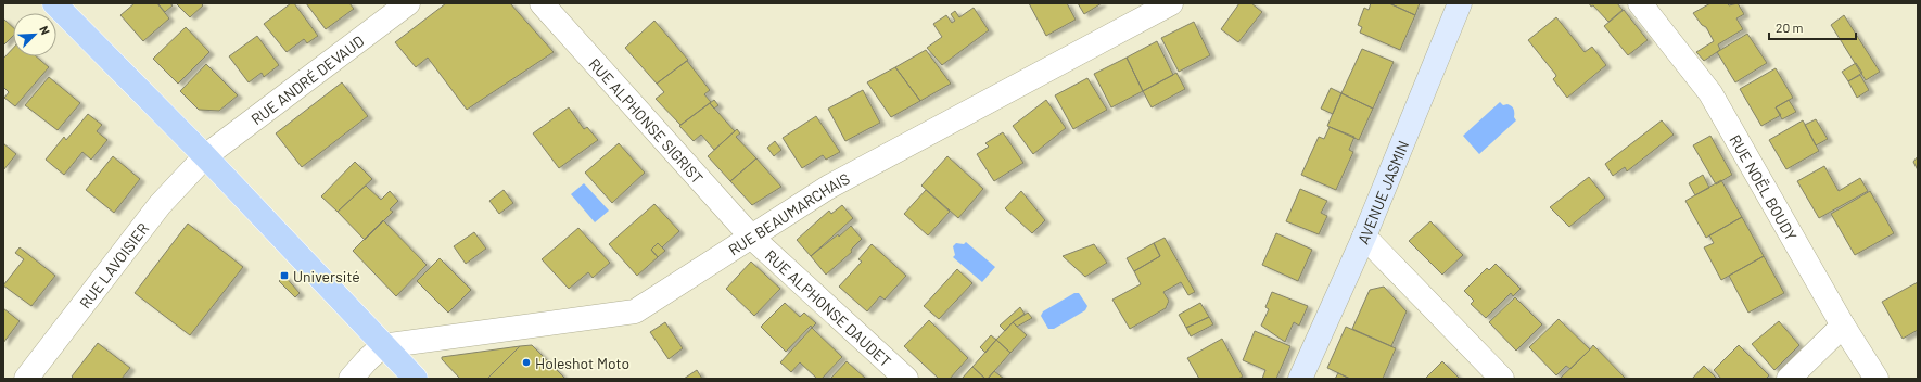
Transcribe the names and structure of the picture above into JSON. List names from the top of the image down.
{
  "streets": {
    "street": [
      "RUE ANDRÉ DEVAUD",
      "RUE ALPHONSE SIGRIST",
      "RUE NOËL BOUDY",
      "AVENUE JASMIN",
      "RUE BEAUMARCHAIS",
      "RUE LAVOISIER",
      "RUE ALPHONSE DAUDET"
    ]
  },
  "crossings": [
    ["RUE ANDRÉ DEVAUD", "RUE LAVOISIER"],
    ["RUE ALPHONSE SIGRIST", "RUE BEAUMARCHAIS"],
    ["RUE ALPHONSE SIGRIST", "RUE ALPHONSE DAUDET"],
    ["RUE BEAUMARCHAIS", "RUE ALPHONSE DAUDET"]
  ],
  "places": {
    "transit": ["Université"],
    "other": ["Holeshot Moto"]
  },
  "scale_bar": "20 m",
  "north": "top right"
}
